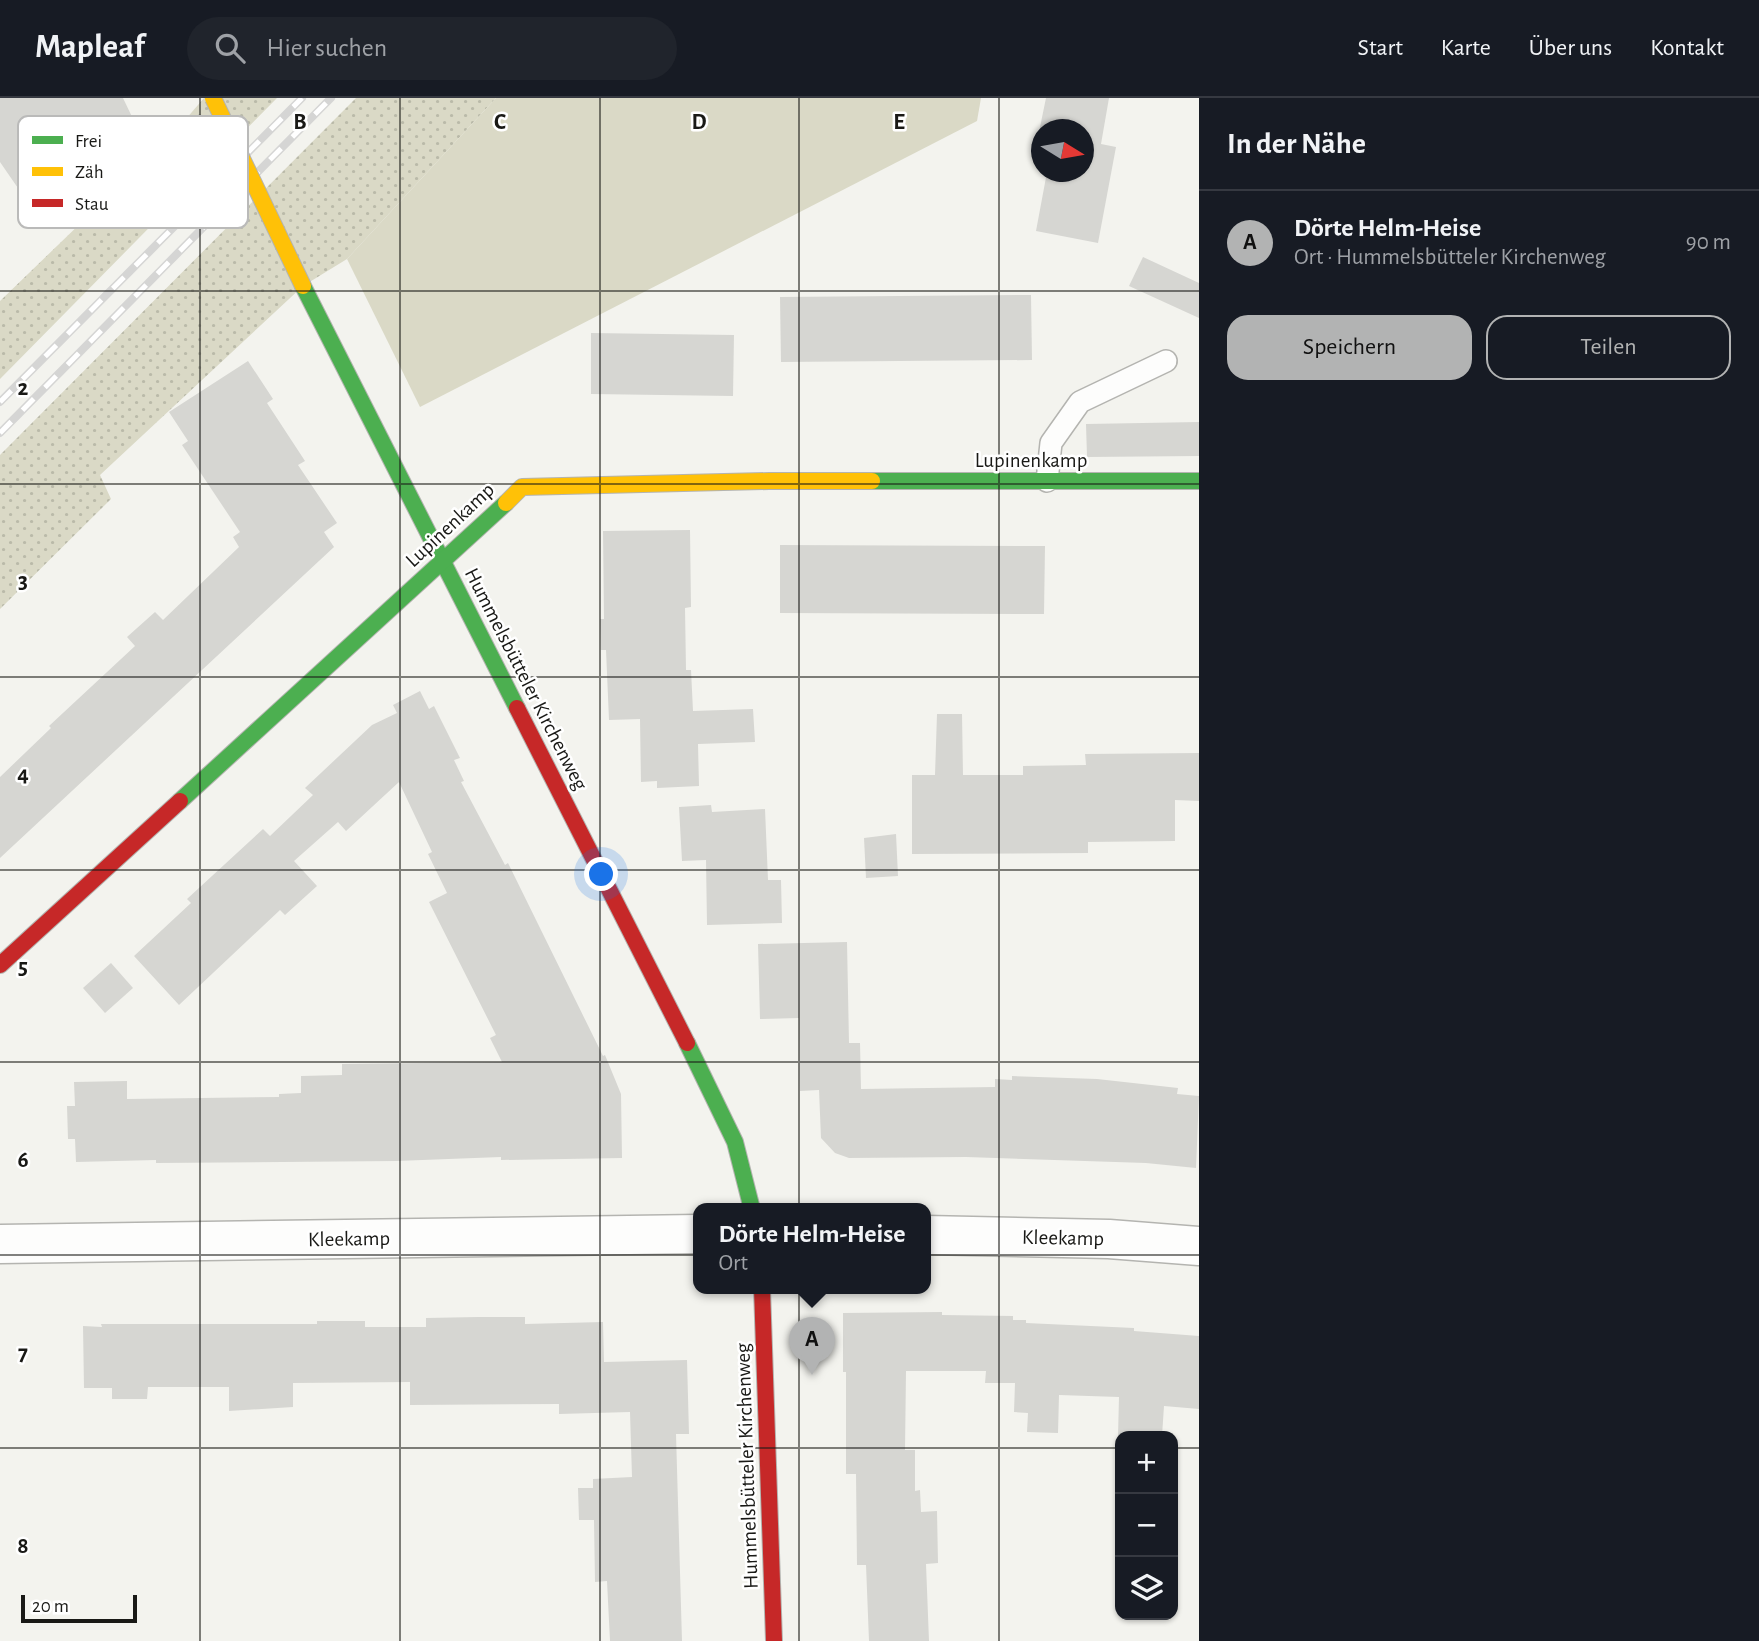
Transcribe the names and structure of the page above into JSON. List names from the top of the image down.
{
  "streets": {
    "street": ["Lupinenkamp", "Hummelsbütteler Kirchenweg", "Kleekamp"]
  },
  "crossings": [
    ["Lupinenkamp", "Hummelsbütteler Kirchenweg"]
  ],
  "legend": ["Frei", "Zäh", "Stau"],
  "scale_bar": "20 m",
  "north": "right",
  "page": {
    "header": "Mapleaf",
    "search": "Hier suchen",
    "nav": [
      "Start",
      "Karte",
      "Über uns",
      "Kontakt"
    ],
    "heading": "In der Nähe",
    "list": [
      {
        "mark": "A",
        "name": "Dörte Helm-Heise",
        "note": "Ort · Hummelsbütteler Kirchenweg",
        "value": "90 m"
      }
    ],
    "buttons": ["Speichern", "Teilen"],
    "popup": ["Dörte Helm-Heise", "Ort"],
    "pins": "A",
    "map_buttons": ["+", "−"],
    "scale": "20 m"
  },
  "grid": {
    "columns": [
      "B",
      "C",
      "D",
      "E"
    ],
    "rows": [
      "2",
      "3",
      "4",
      "5",
      "6",
      "7",
      "8"
    ]
  }
}
